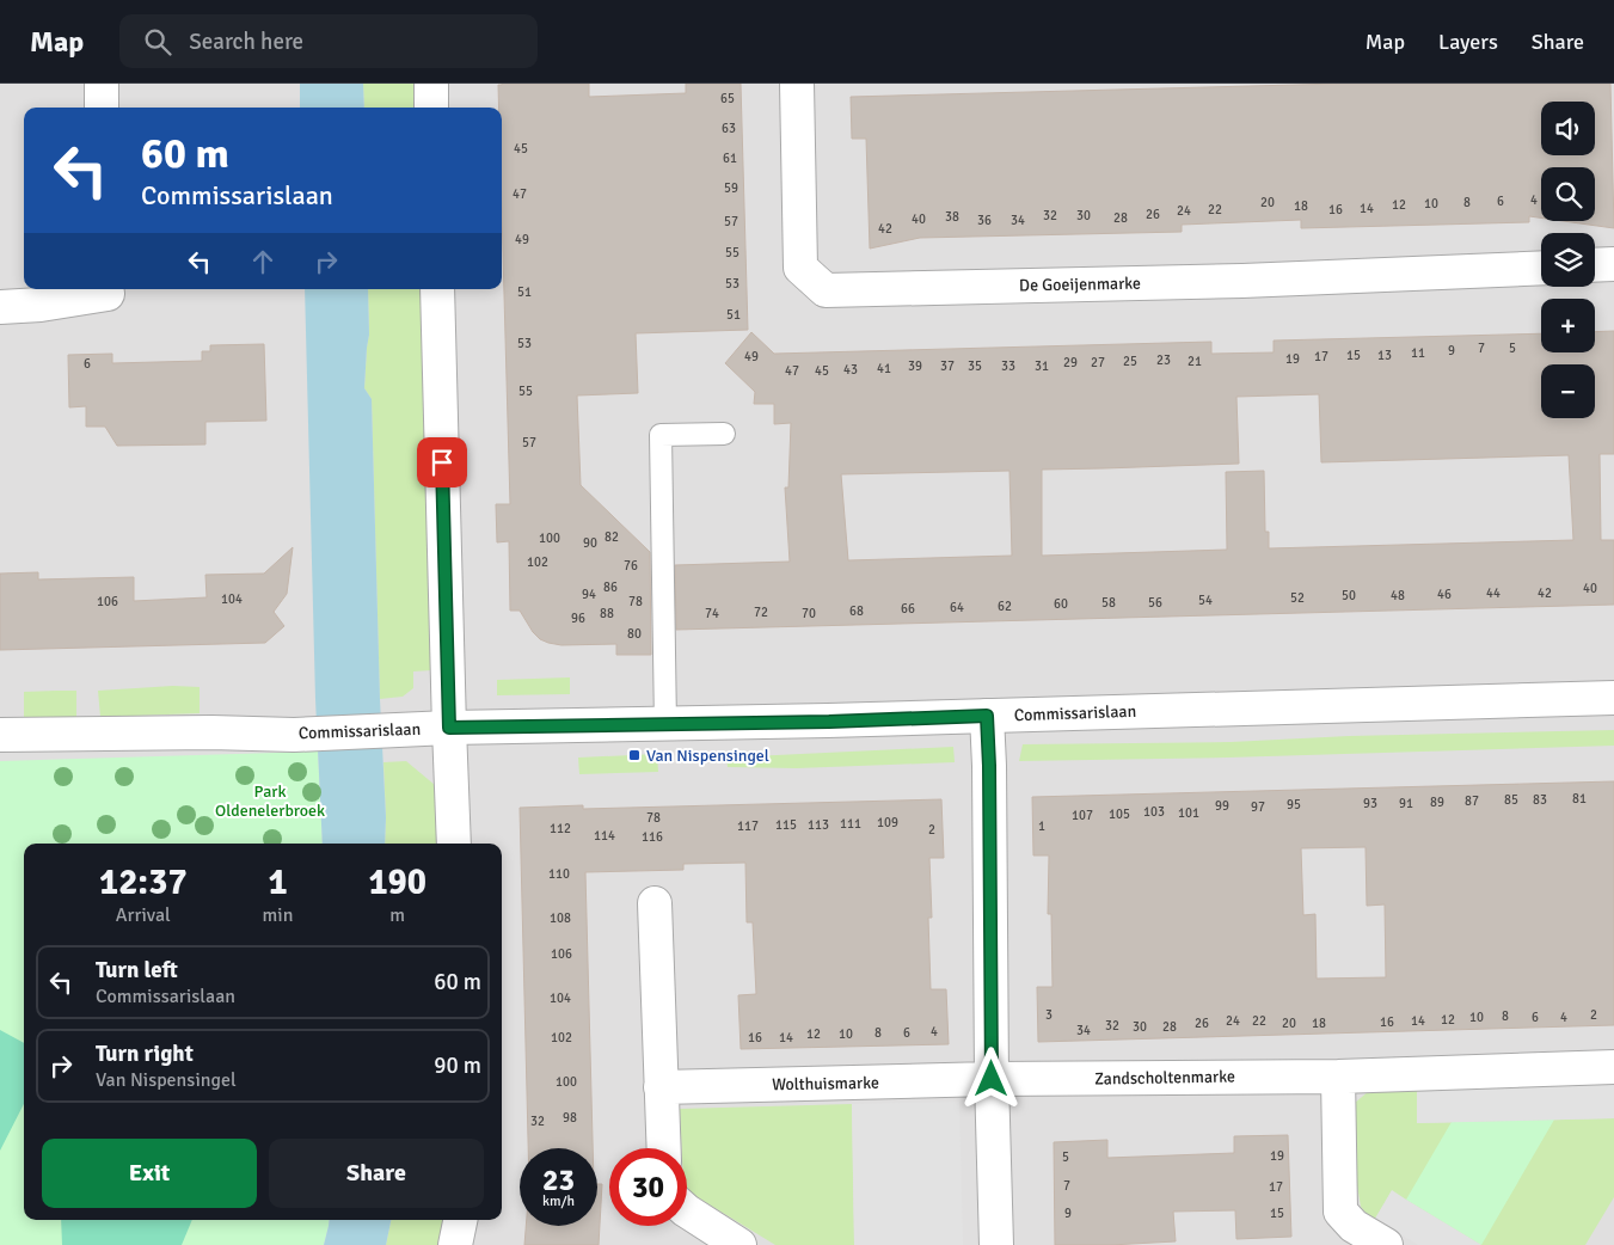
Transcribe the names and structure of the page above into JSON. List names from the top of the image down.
{
  "streets": {
    "street": [
      "De Goeijenmarke",
      "Commissarislaan",
      "Zandscholtenmarke",
      "Wolthuismarke"
    ]
  },
  "crossings": [
    ["Zandscholtenmarke", "Wolthuismarke"]
  ],
  "parks": ["Park Oldenelerbroek"],
  "places": {
    "transit": ["Van Nispensingel"]
  },
  "house_numbers": [
    "65",
    "63",
    "45",
    "61",
    "59",
    "47",
    "4",
    "6",
    "20",
    "8",
    "10",
    "12",
    "18",
    "14",
    "22",
    "16",
    "24",
    "26",
    "32",
    "30",
    "38",
    "28",
    "40",
    "36",
    "34",
    "57",
    "42",
    "49",
    "55",
    "53",
    "51",
    "51",
    "53",
    "7",
    "5",
    "9",
    "11",
    "15",
    "13",
    "49",
    "17",
    "19",
    "23",
    "25",
    "21",
    "29",
    "27",
    "6",
    "39",
    "37",
    "35",
    "33",
    "31",
    "41",
    "43",
    "47",
    "45",
    "55",
    "57",
    "82",
    "100",
    "90",
    "102",
    "76",
    "86",
    "40",
    "44",
    "42",
    "94",
    "46",
    "50",
    "48",
    "52",
    "104",
    "54",
    "106",
    "78",
    "58",
    "56",
    "60",
    "62",
    "64",
    "66",
    "68",
    "72",
    "88",
    "74",
    "70",
    "96",
    "80",
    "81",
    "85",
    "83",
    "87",
    "89",
    "93",
    "91",
    "95",
    "99",
    "97",
    "103",
    "101",
    "105",
    "107",
    "78",
    "109",
    "111",
    "115",
    "113",
    "117",
    "1",
    "112",
    "2",
    "114",
    "116",
    "110",
    "108",
    "106",
    "104",
    "3",
    "2",
    "8",
    "10",
    "6",
    "4",
    "12",
    "24",
    "22",
    "14",
    "16",
    "26",
    "20",
    "18",
    "32",
    "30",
    "28",
    "34",
    "4",
    "8",
    "6",
    "12",
    "10",
    "102",
    "16",
    "14",
    "100",
    "98",
    "32",
    "19",
    "5",
    "7",
    "17",
    "9",
    "15"
  ],
  "page": {
    "header": "Map",
    "search": "Search here",
    "nav": ["Map", "Layers", "Share"],
    "map_buttons": ["+", "−"],
    "turn": ["60 m", "Commissarislaan"],
    "eta": [
      "12:37",
      "Arrival",
      "1",
      "min",
      "190",
      "m"
    ],
    "list": [
      {
        "name": "Turn left",
        "note": "Commissarislaan",
        "value": "60 m"
      },
      {
        "name": "Turn right",
        "note": "Van Nispensingel",
        "value": "90 m"
      }
    ],
    "buttons": ["Exit", "Share"],
    "speed": "23 km/h",
    "limit": "30"
  }
}
